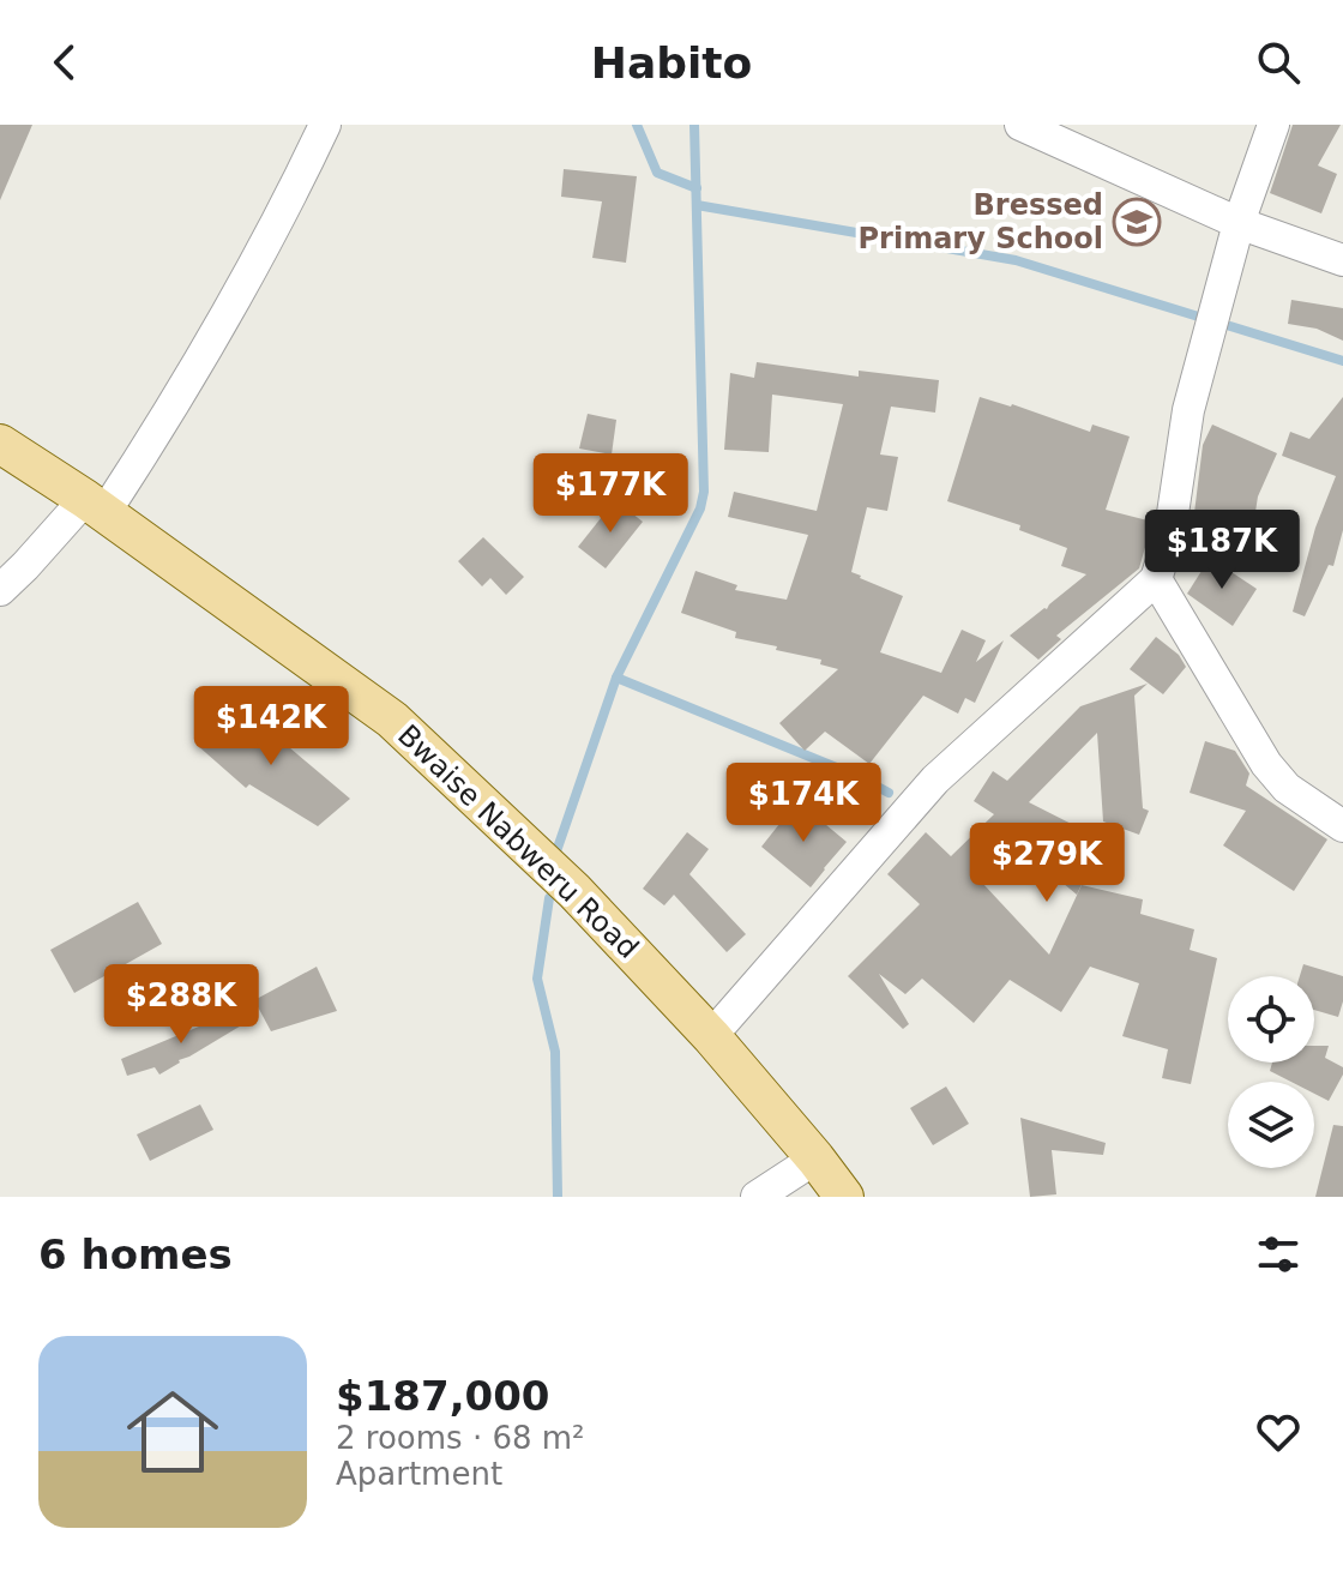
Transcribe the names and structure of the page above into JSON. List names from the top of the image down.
{
  "streets": {
    "main road": ["Bwaise Nabweru Road"]
  },
  "places": {
    "school or university": ["Bressed Primary School"]
  },
  "page": {
    "header": "Habito",
    "price": [
      "$177K",
      "$187K",
      "$142K",
      "$174K",
      "$279K",
      "$288K"
    ],
    "heading": "6 homes",
    "list": [
      {
        "name": "$187,000",
        "note": "2 rooms · 68 m² · Apartment"
      }
    ]
  }
}
